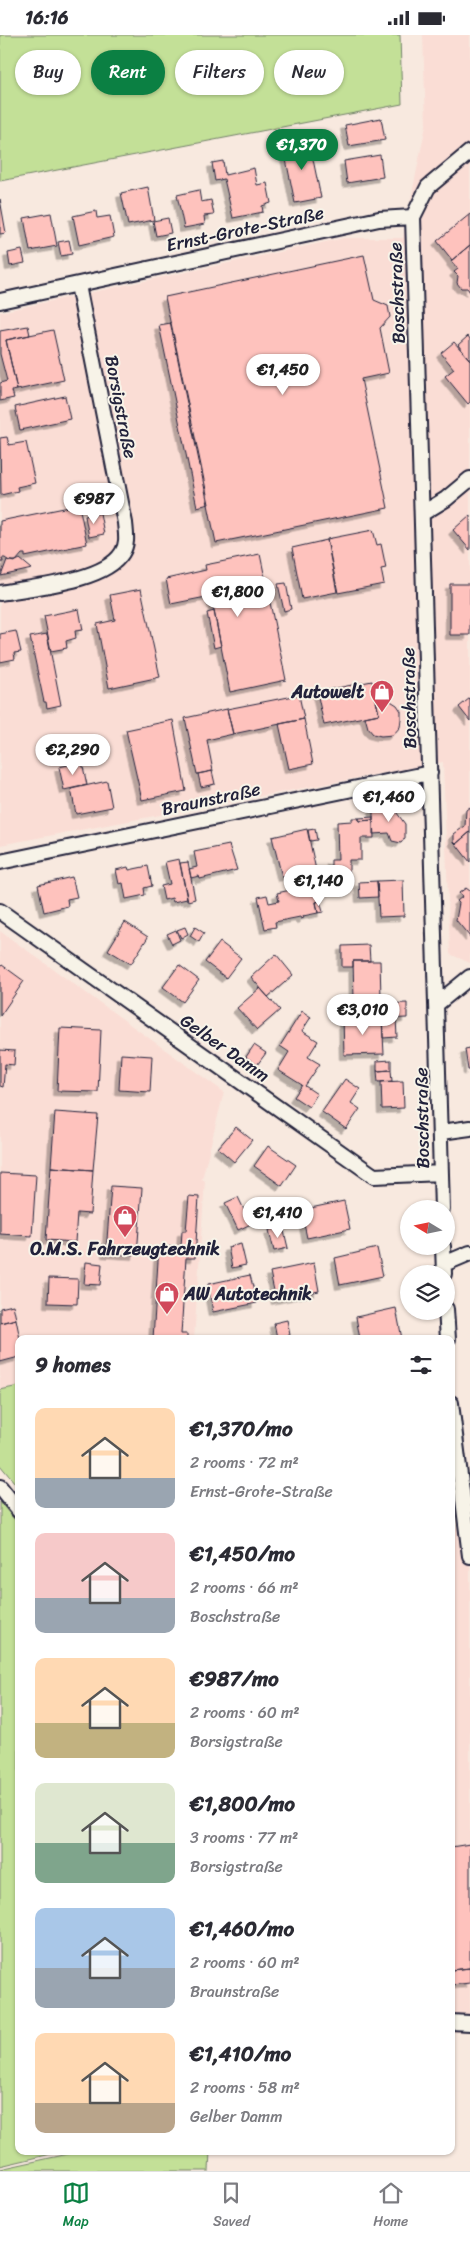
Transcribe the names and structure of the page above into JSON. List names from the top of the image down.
{
  "streets": {
    "street": [
      "Ernst-Grote-Straße",
      "Boschstraße",
      "Borsigstraße",
      "Braunstraße",
      "Gelber Damm"
    ]
  },
  "crossings": [
    ["Ernst-Grote-Straße", "Boschstraße"],
    ["Ernst-Grote-Straße", "Borsigstraße"],
    ["Boschstraße", "Braunstraße"],
    ["Boschstraße", "Gelber Damm"]
  ],
  "places": {
    "shop": ["Autowelt", "O.M.S. Fahrzeugtechnik", "AW Autotechnik"]
  },
  "north": "left",
  "page": {
    "status": "16:16",
    "chip": [
      "Buy",
      "Rent",
      "Filters",
      "New"
    ],
    "price": [
      "€1,370",
      "€1,450",
      "€987",
      "€1,800",
      "€2,290",
      "€1,460",
      "€1,140",
      "€3,010",
      "€1,410"
    ],
    "heading": "9 homes",
    "list": [
      {
        "name": "€1,370/mo",
        "note": "2 rooms · 72 m² · Ernst-Grote-Straße"
      },
      {
        "name": "€1,450/mo",
        "note": "2 rooms · 66 m² · Boschstraße"
      },
      {
        "name": "€987/mo",
        "note": "2 rooms · 60 m² · Borsigstraße"
      },
      {
        "name": "€1,800/mo",
        "note": "3 rooms · 77 m² · Borsigstraße"
      },
      {
        "name": "€1,460/mo",
        "note": "2 rooms · 60 m² · Braunstraße"
      },
      {
        "name": "€1,410/mo",
        "note": "2 rooms · 58 m² · Gelber Damm"
      }
    ],
    "tabs": ["Map", "Saved", "Home"]
  }
}
